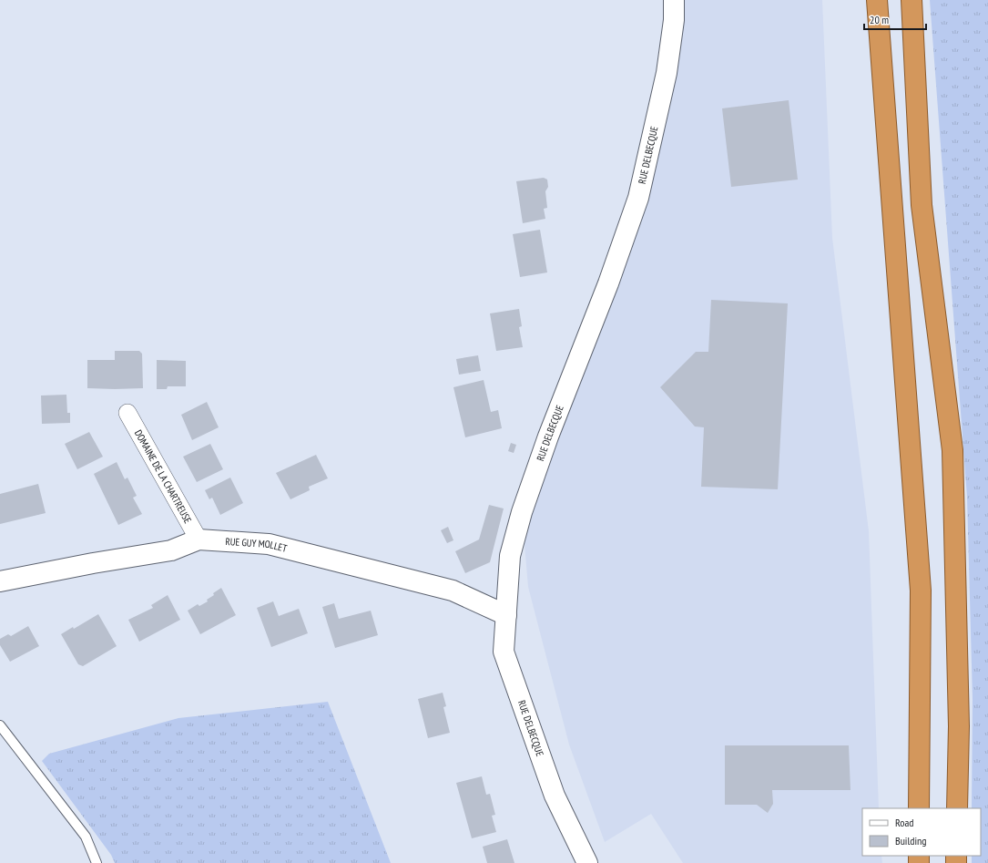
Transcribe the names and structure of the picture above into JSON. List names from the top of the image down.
{
  "streets": {
    "street": ["RUE DELBECQUE", "DOMAINE DE LA CHARTREUSE", "RUE GUY MOLLET"]
  },
  "crossings": [
    ["RUE DELBECQUE", "RUE GUY MOLLET"],
    ["DOMAINE DE LA CHARTREUSE", "RUE GUY MOLLET"]
  ],
  "legend": ["Road", "Building"],
  "scale_bar": "20 m"
}
